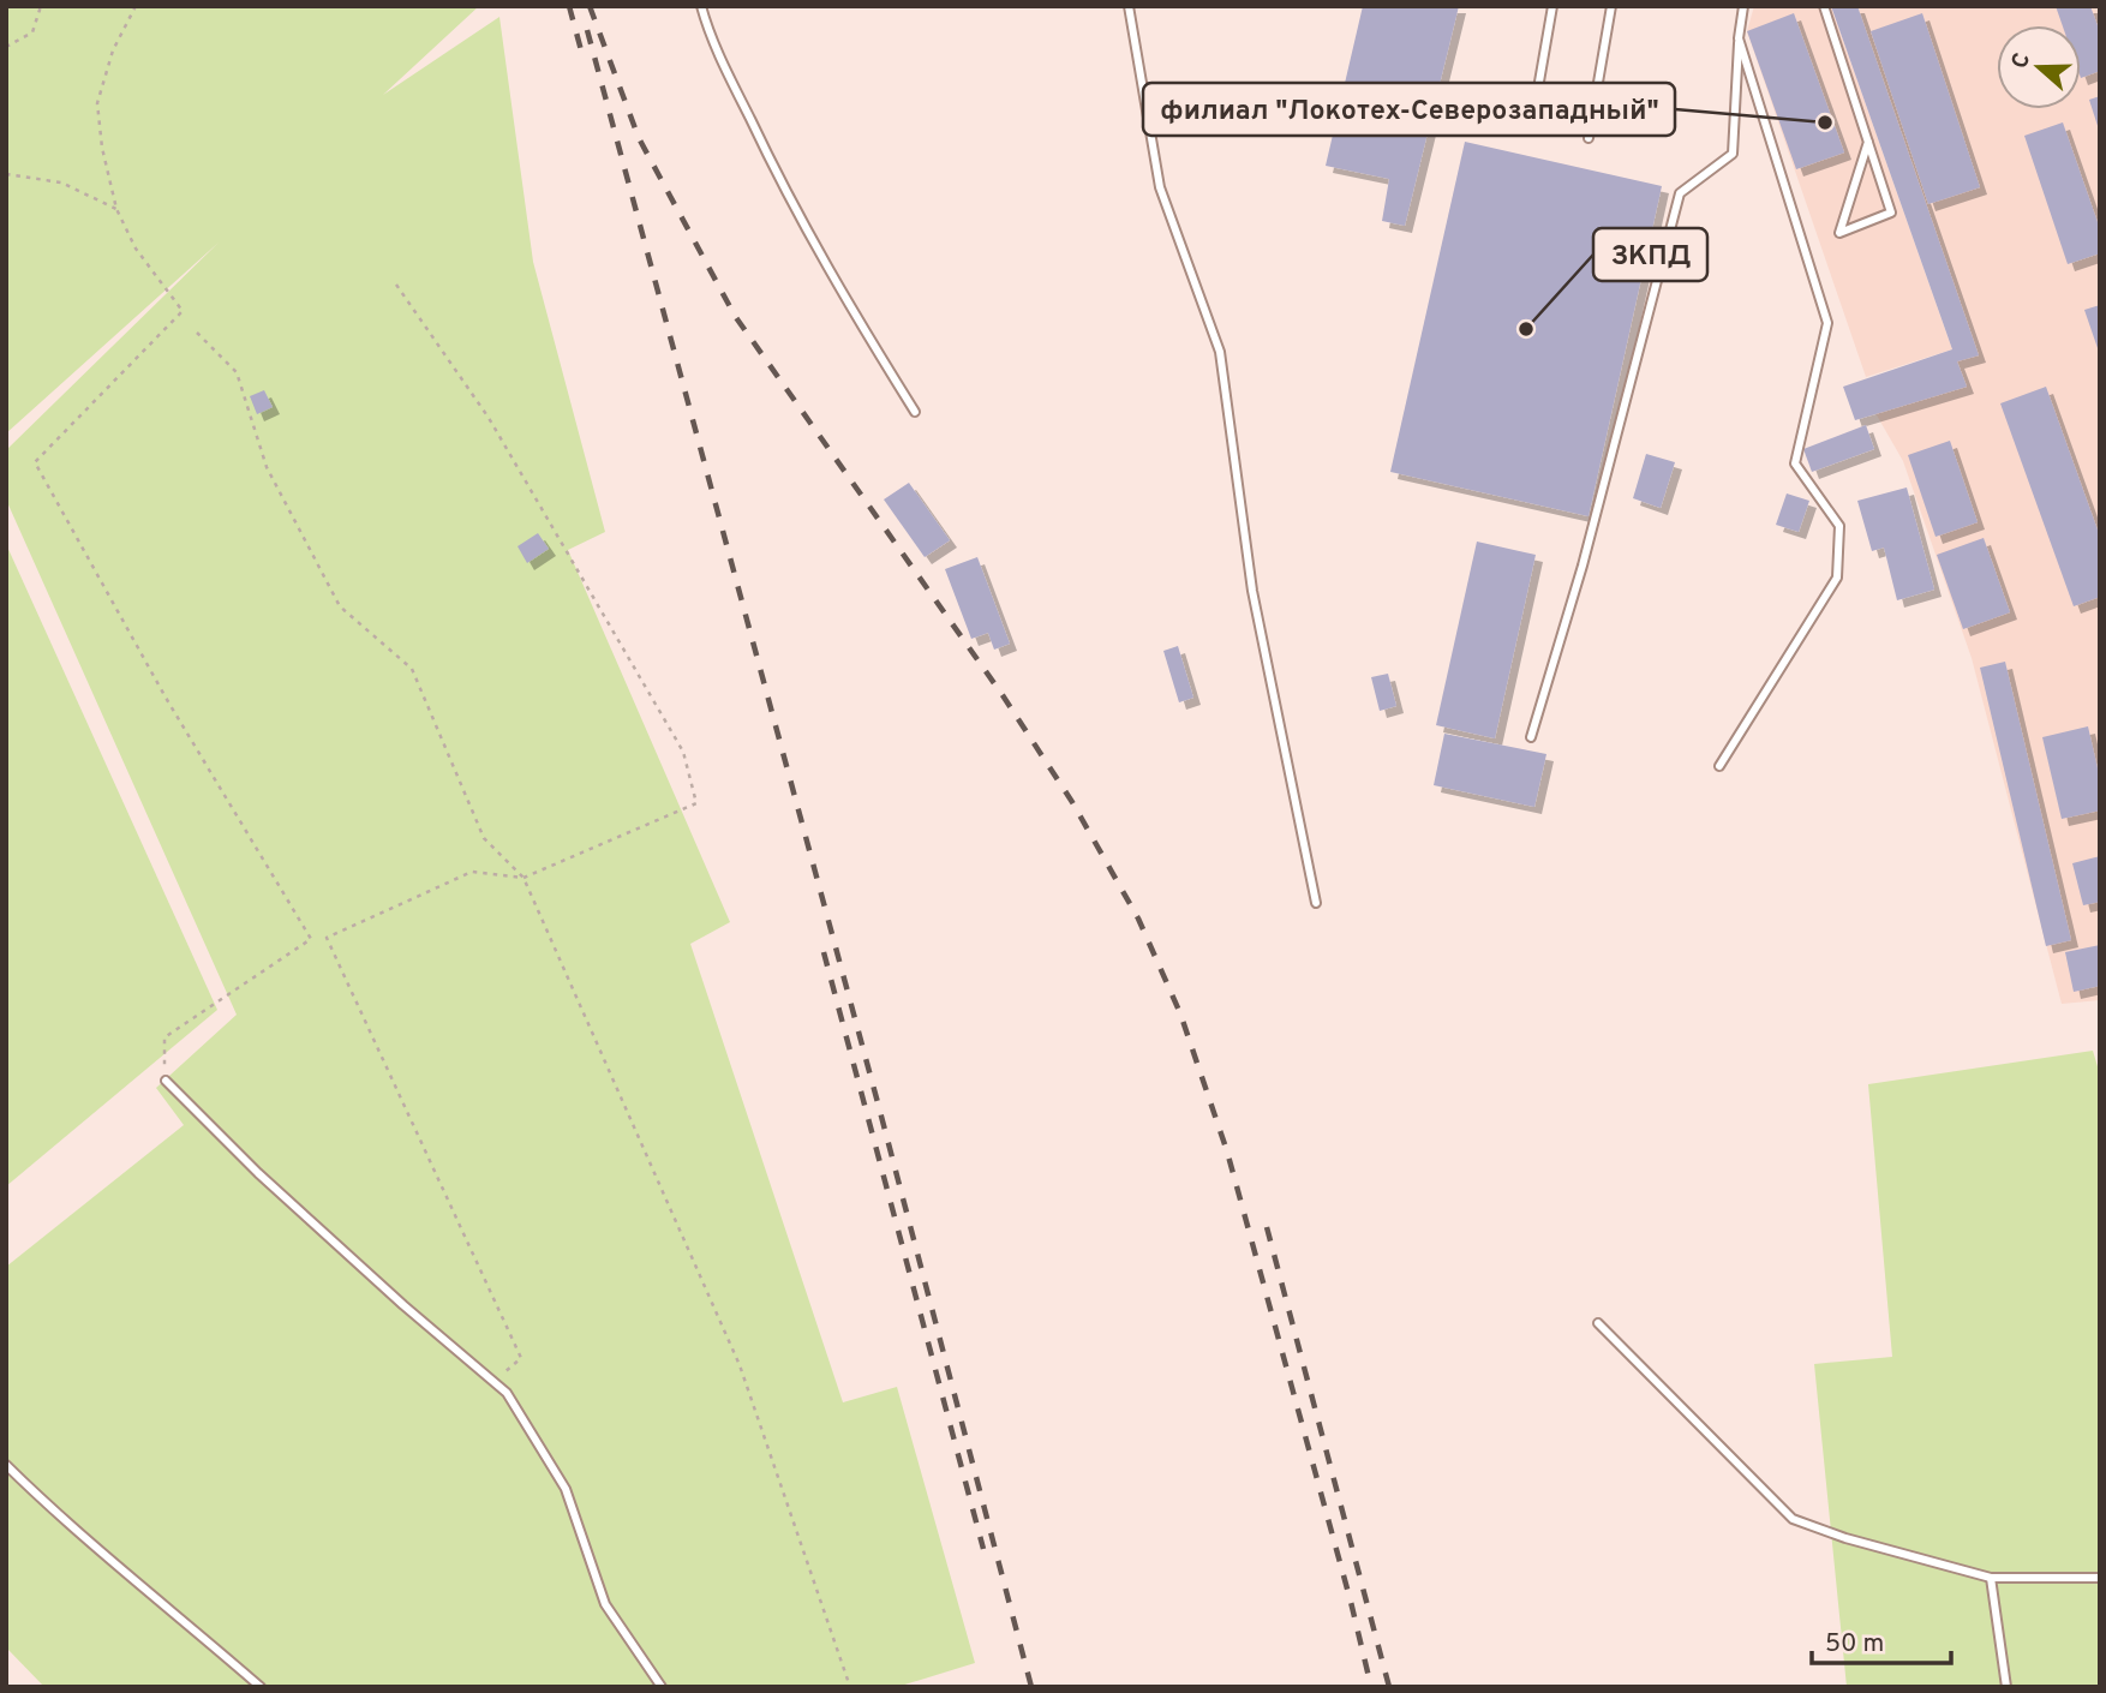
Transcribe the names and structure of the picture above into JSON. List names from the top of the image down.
{
  "places": ["филиал \"Локотех-Северозападный\"", "ЗКПД"],
  "scale_bar": "50 m",
  "north": "left"
}
